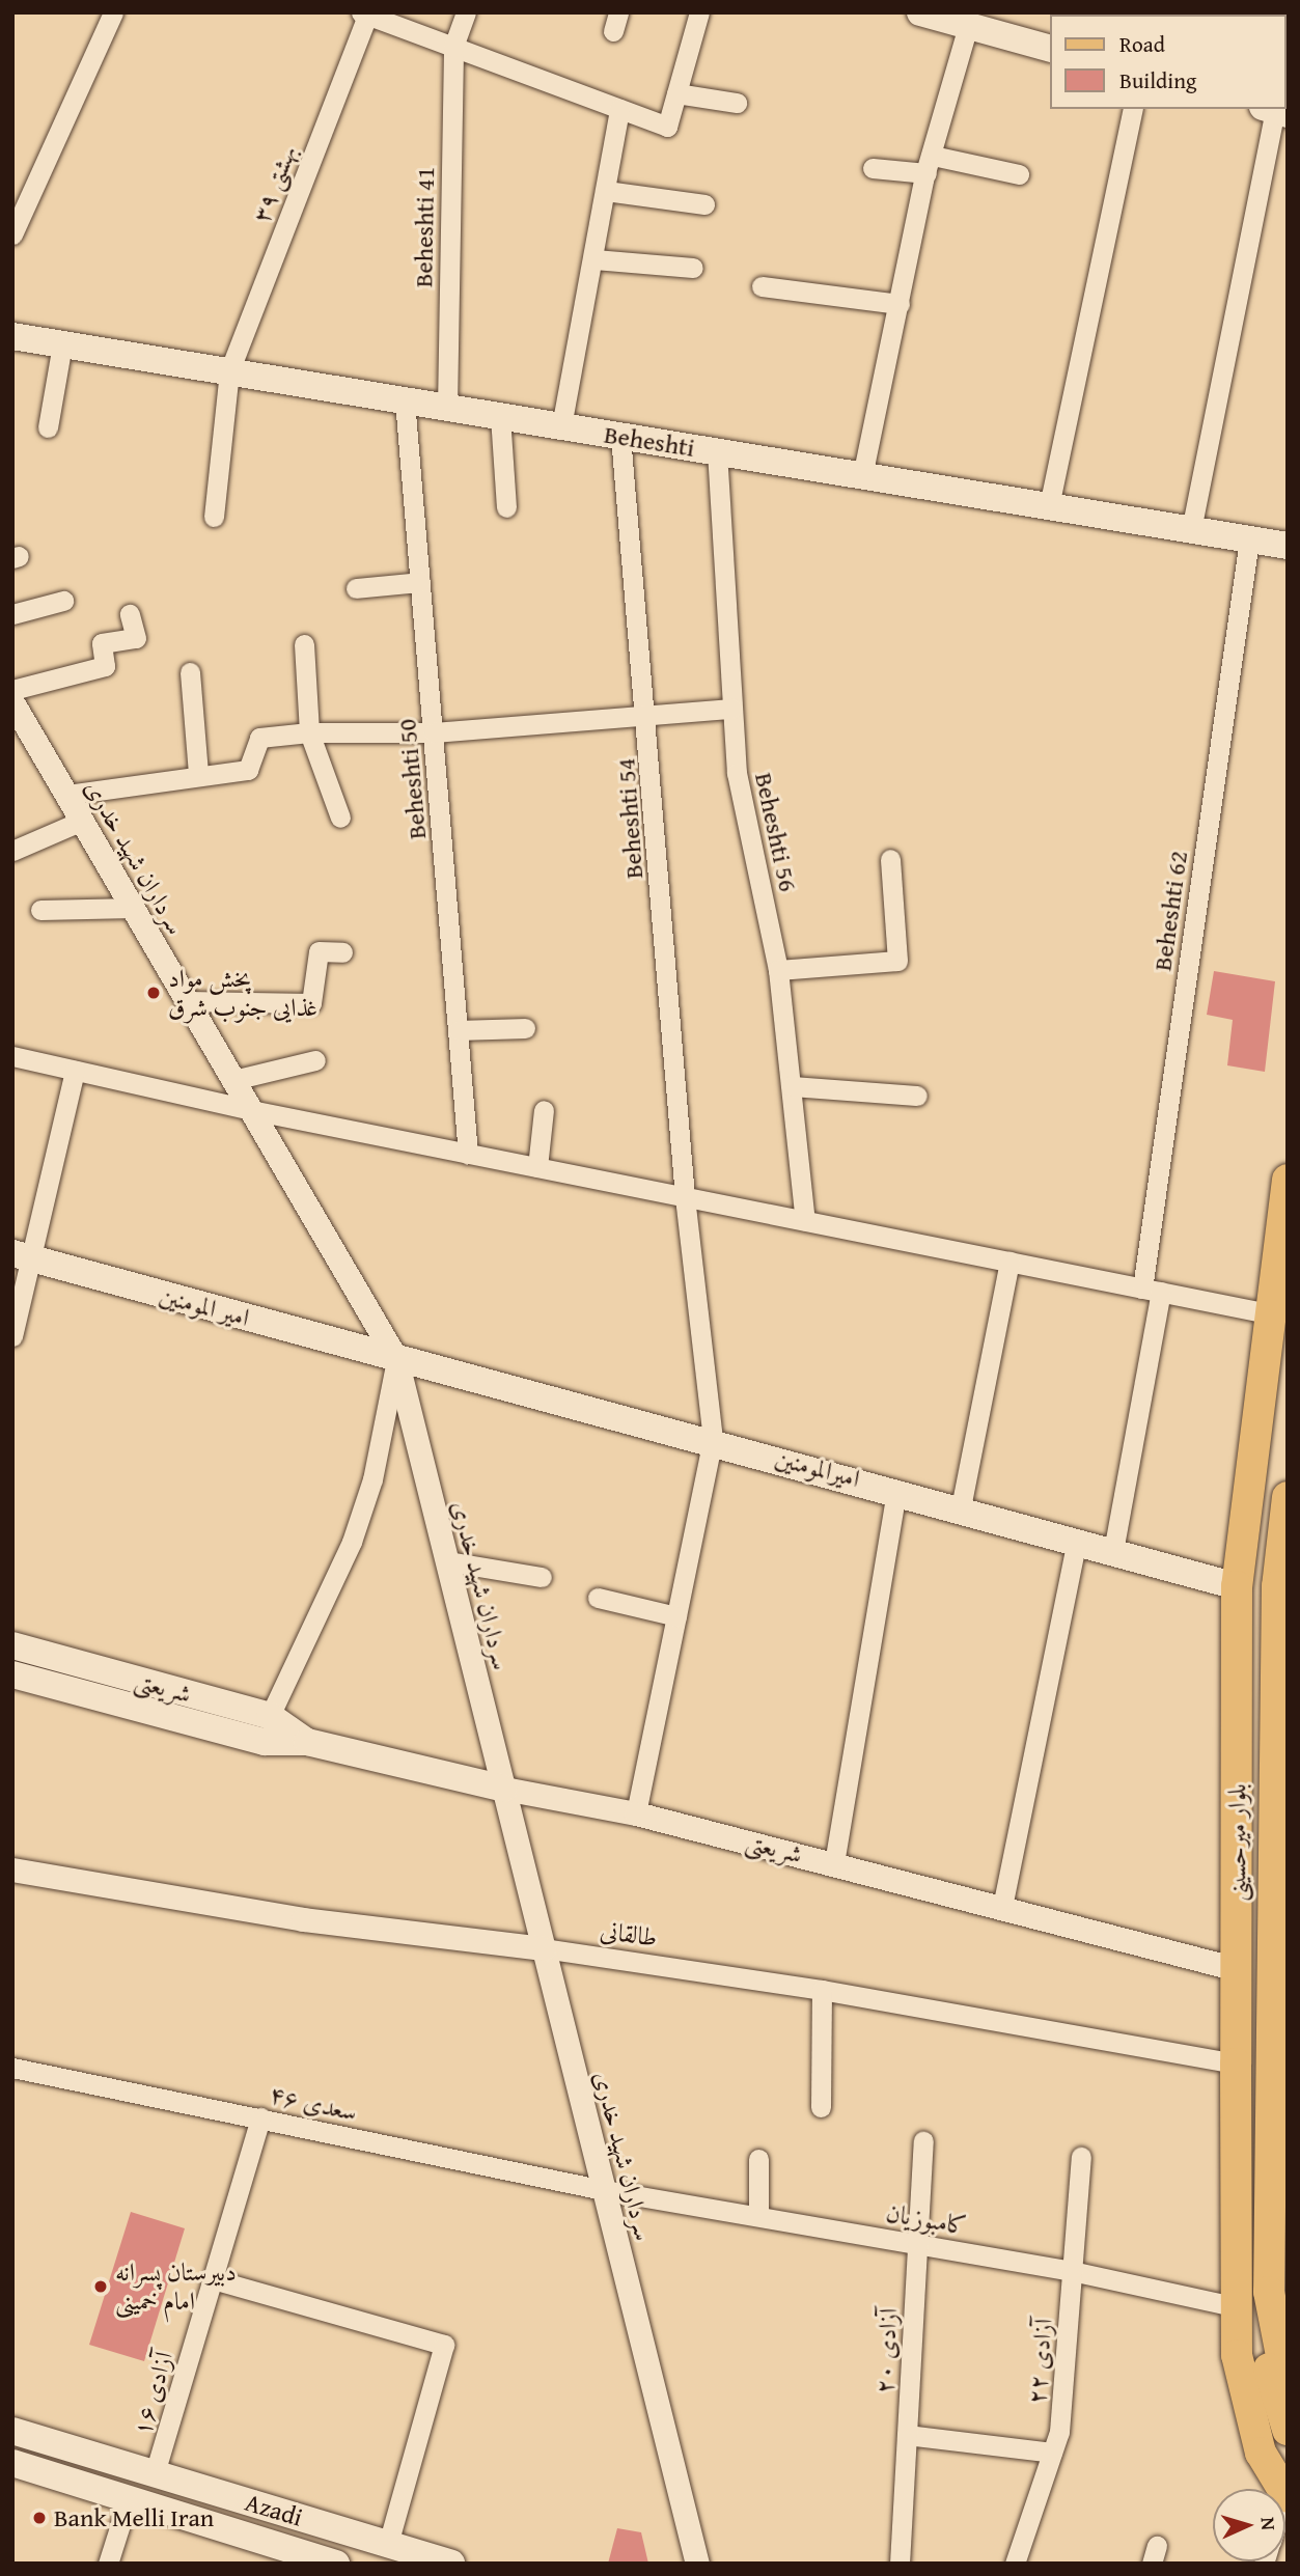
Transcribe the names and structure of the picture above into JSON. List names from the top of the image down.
{
  "streets": {
    "main road": [
      "Beheshti",
      "امیر المومنین",
      "امیرالمومنین",
      "شریعتی",
      "بلوار میرحسینی",
      "Azadi"
    ],
    "street": [
      "بهشتی ۳۹",
      "Beheshti 41",
      "Beheshti 50",
      "Beheshti 54",
      "Beheshti 56",
      "سرداران شهید خدری",
      "Beheshti 62",
      "طالقانی",
      "سعدی ۴۶",
      "کامبوزیان",
      "آزادی ۲۰",
      "آزادی ۲۲",
      "آزادی ۱۶"
    ]
  },
  "crossings": [
    ["بهشتی ۳۹", "Beheshti"],
    ["Beheshti 41", "Beheshti"],
    ["Beheshti", "Beheshti 50"],
    ["Beheshti", "Beheshti 54"],
    ["Beheshti", "Beheshti 56"],
    ["Beheshti", "Beheshti 62"],
    ["Beheshti 54", "امیرالمومنین"],
    ["Beheshti 54", "شریعتی"],
    ["سرداران شهید خدری", "امیر المومنین"],
    ["سرداران شهید خدری", "امیرالمومنین"],
    ["سرداران شهید خدری", "شریعتی"],
    ["سرداران شهید خدری", "طالقانی"],
    ["سرداران شهید خدری", "سعدی ۴۶"],
    ["سرداران شهید خدری", "کامبوزیان"],
    ["Beheshti 62", "امیرالمومنین"],
    ["امیر المومنین", "امیرالمومنین"],
    ["امیرالمومنین", "بلوار میرحسینی"],
    ["شریعتی", "بلوار میرحسینی"],
    ["بلوار میرحسینی", "طالقانی"],
    ["بلوار میرحسینی", "کامبوزیان"],
    ["سعدی ۴۶", "کامبوزیان"],
    ["سعدی ۴۶", "آزادی ۱۶"],
    ["کامبوزیان", "آزادی ۲۰"],
    ["کامبوزیان", "آزادی ۲۲"],
    ["آزادی ۱۶", "Azadi"]
  ],
  "places": ["پخش مواد غذایی جنوب شرق", "دبیرستان پسرانه امام خمینی", "Bank Melli Iran"],
  "legend": ["Road", "Building"],
  "north": "right"
}
